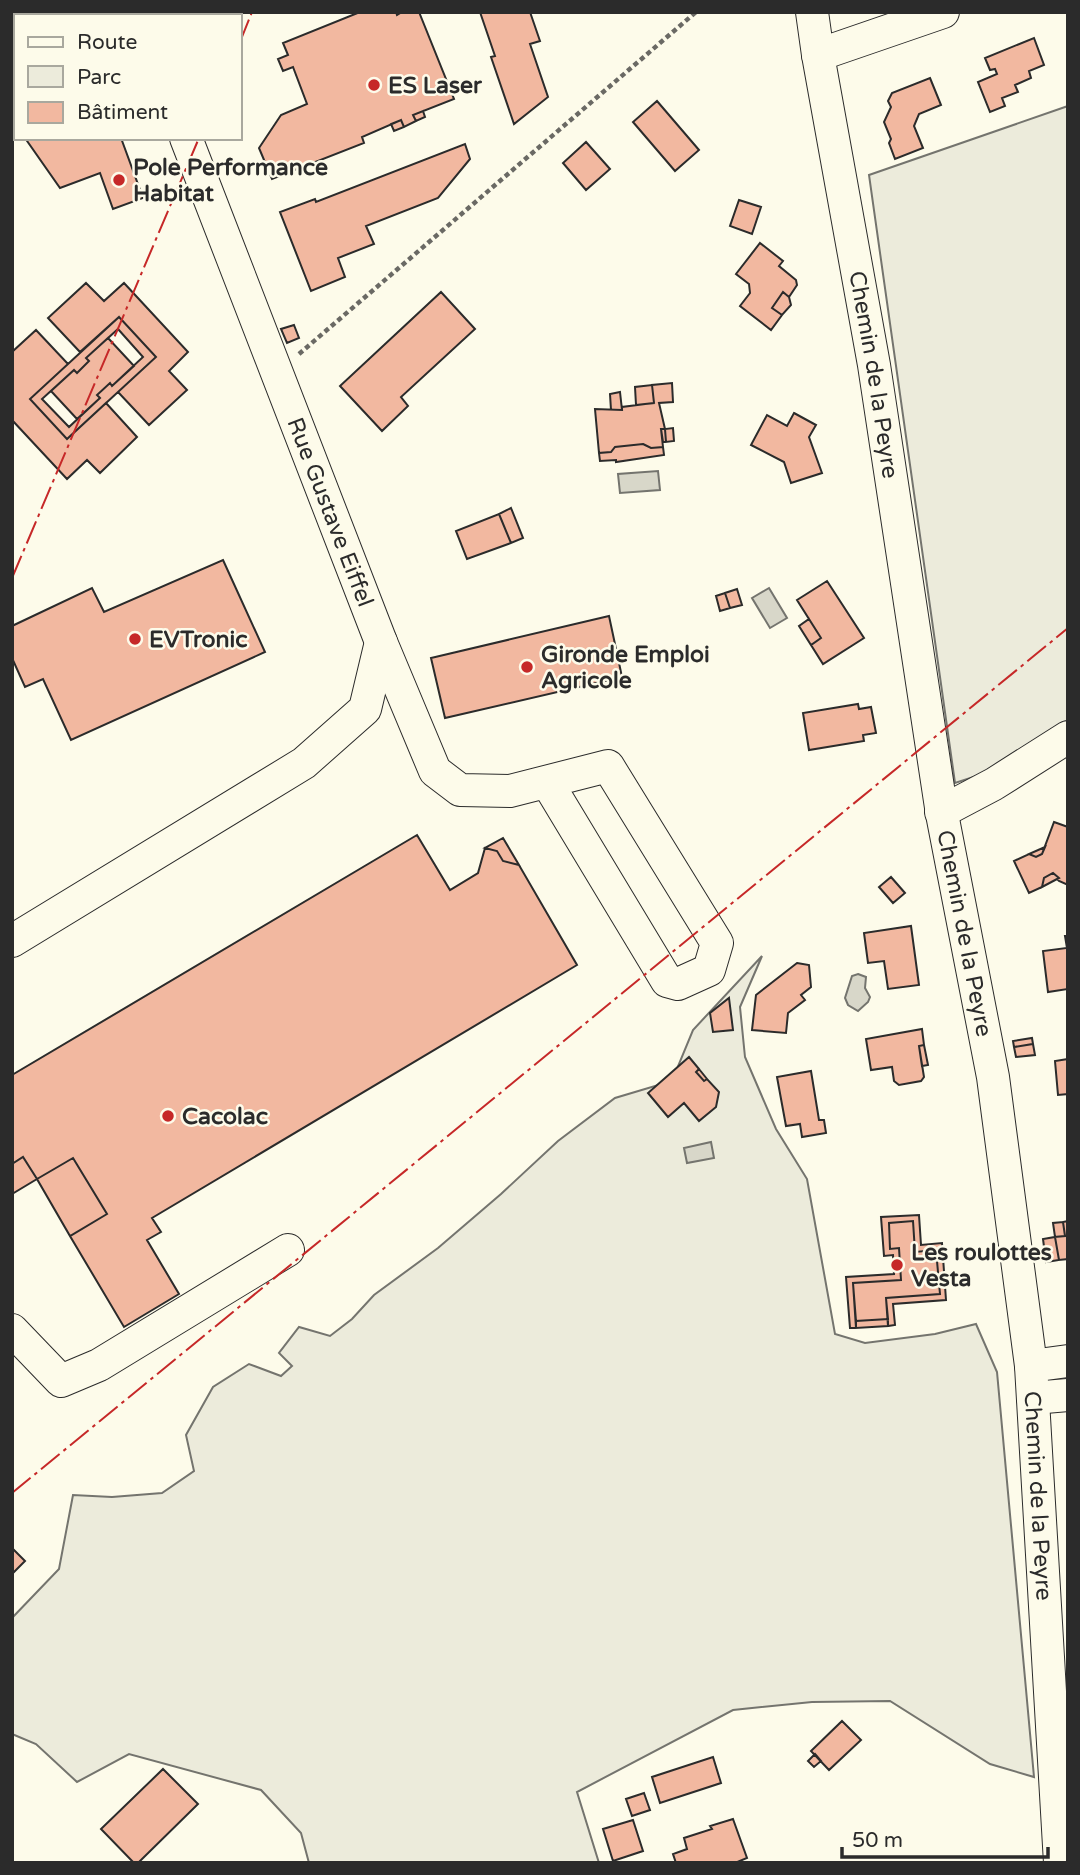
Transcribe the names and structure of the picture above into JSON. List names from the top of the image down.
{
  "streets": {
    "street": ["Chemin de la Peyre", "Rue Gustave Eiffel"]
  },
  "places": [
    "ES Laser",
    "Pole Performance Habitat",
    "EVTronic",
    "Gironde Emploi Agricole",
    "Cacolac",
    "Les roulottes Vesta"
  ],
  "legend": ["Route", "Parc", "Bâtiment"],
  "scale_bar": "50 m"
}
